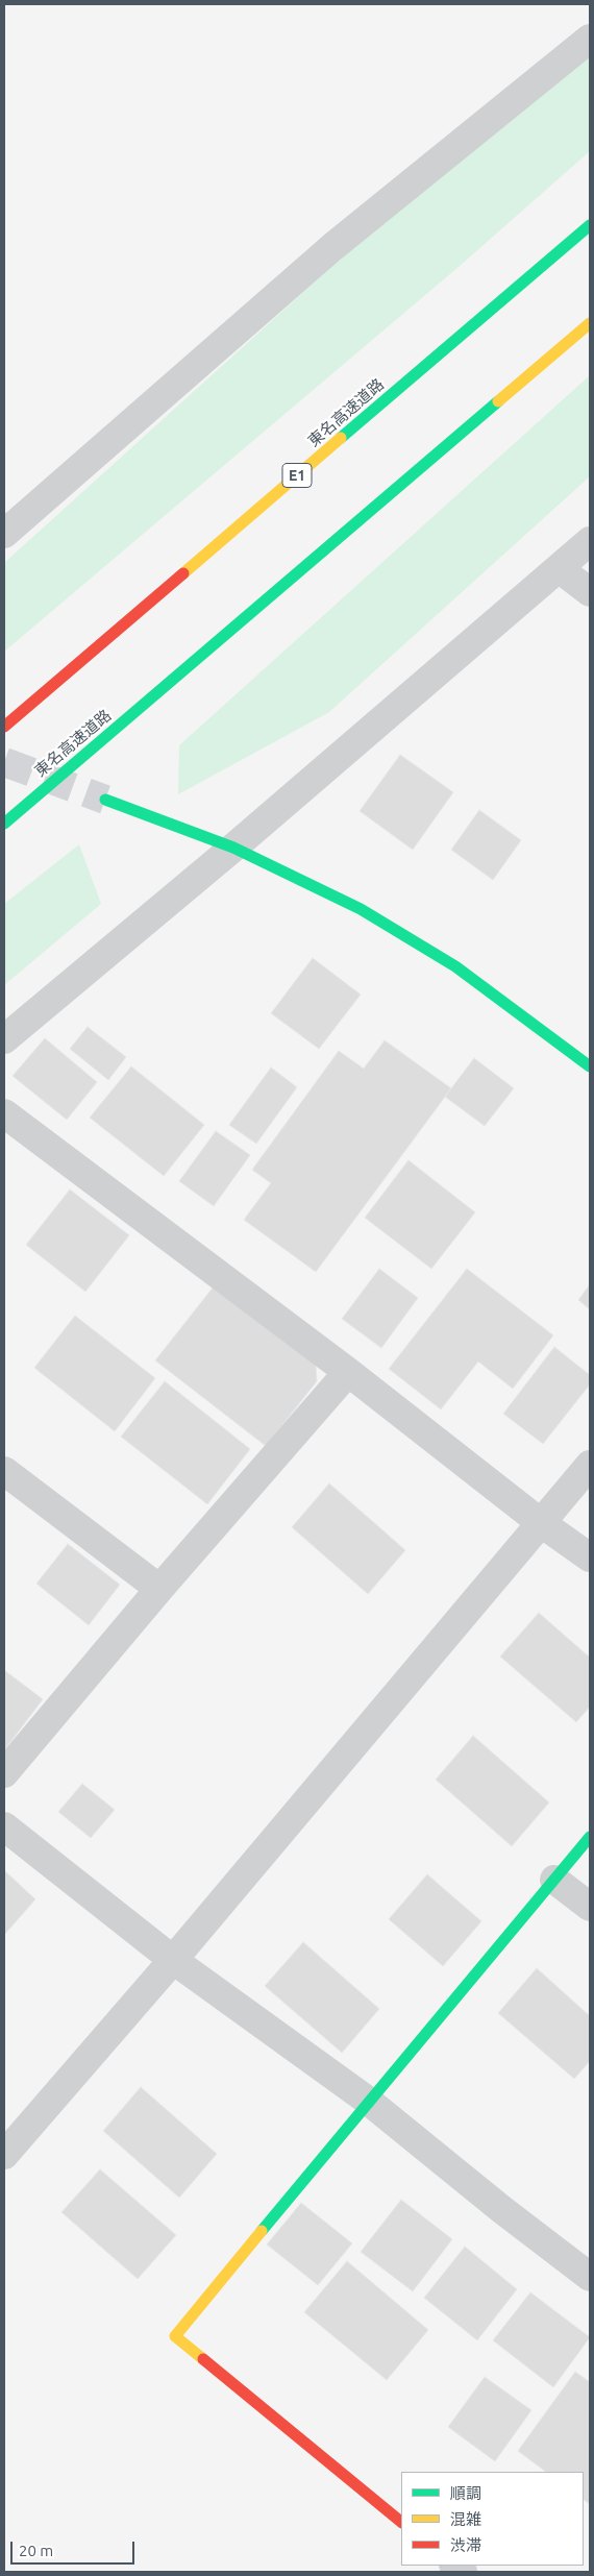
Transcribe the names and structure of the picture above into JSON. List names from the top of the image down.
{
  "streets": {
    "main road": ["東名高速道路", "E1"]
  },
  "legend": ["順調", "混雑", "渋滞"],
  "scale_bar": "20 m"
}
